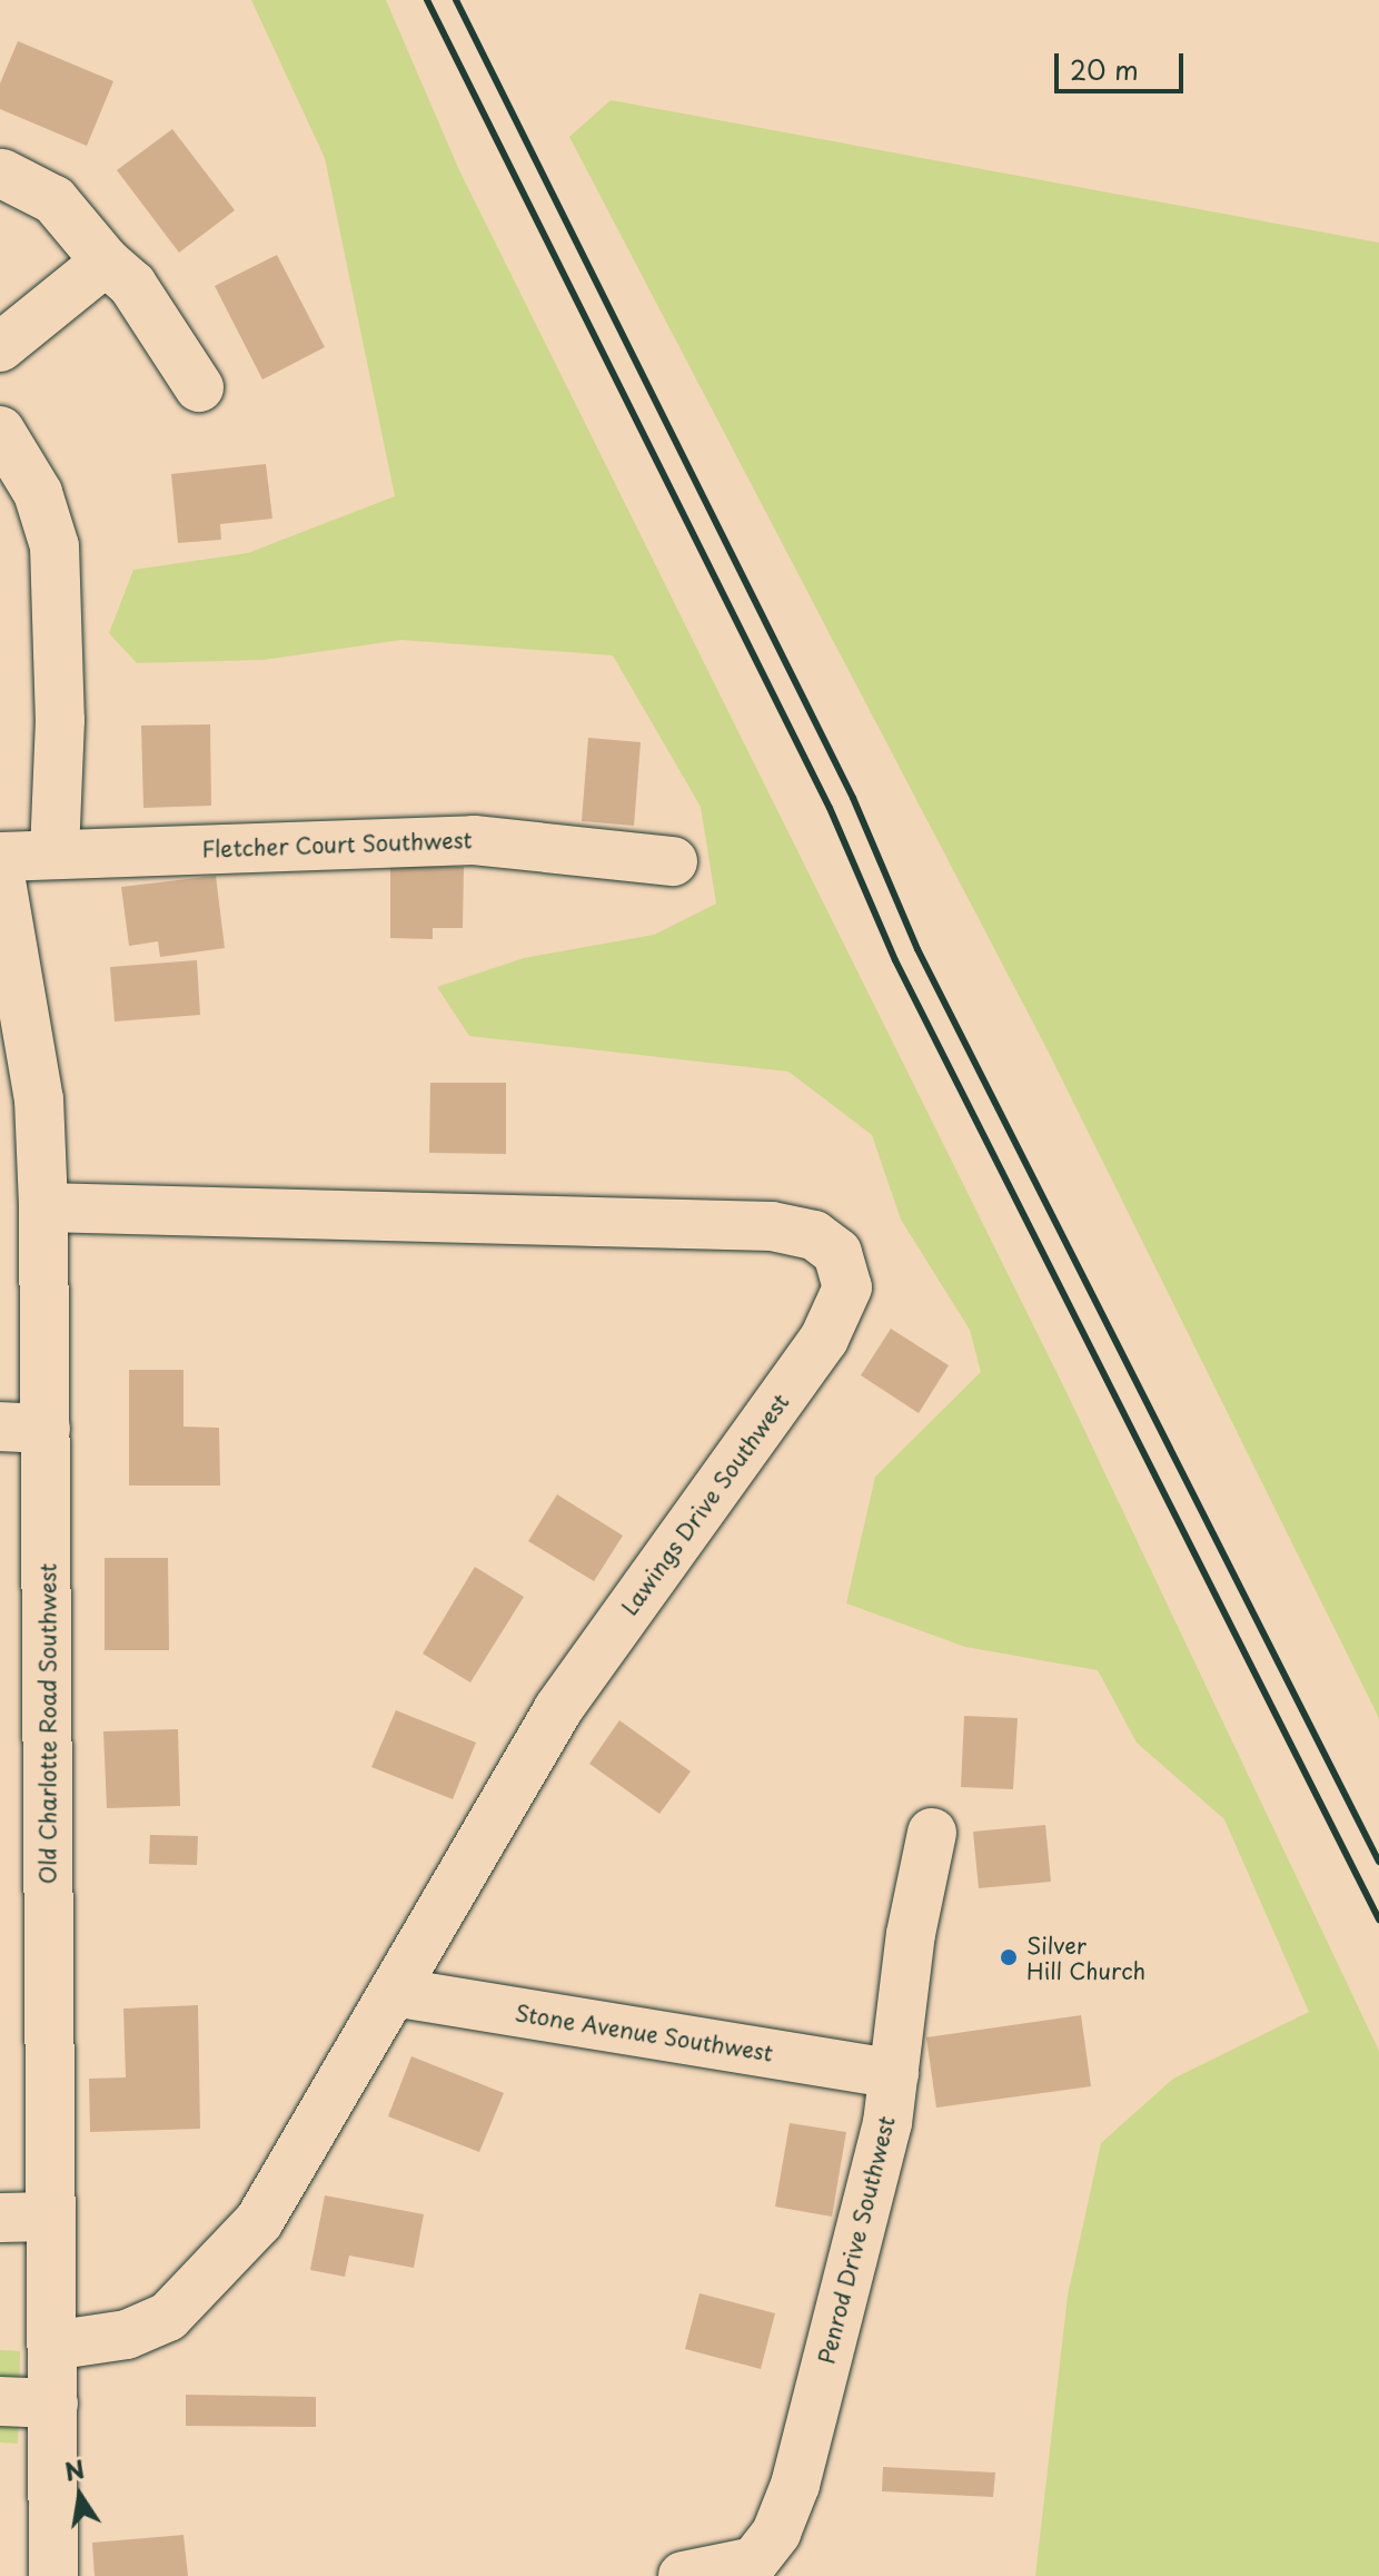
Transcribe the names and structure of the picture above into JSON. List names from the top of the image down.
{
  "streets": {
    "street": [
      "Fletcher Court Southwest",
      "Lawings Drive Southwest",
      "Old Charlotte Road Southwest",
      "Stone Avenue Southwest",
      "Penrod Drive Southwest"
    ]
  },
  "crossings": [
    ["Lawings Drive Southwest", "Old Charlotte Road Southwest"],
    ["Lawings Drive Southwest", "Stone Avenue Southwest"],
    ["Stone Avenue Southwest", "Penrod Drive Southwest"]
  ],
  "places": ["Silver Hill Church"],
  "scale_bar": "20 m",
  "north": "top"
}
